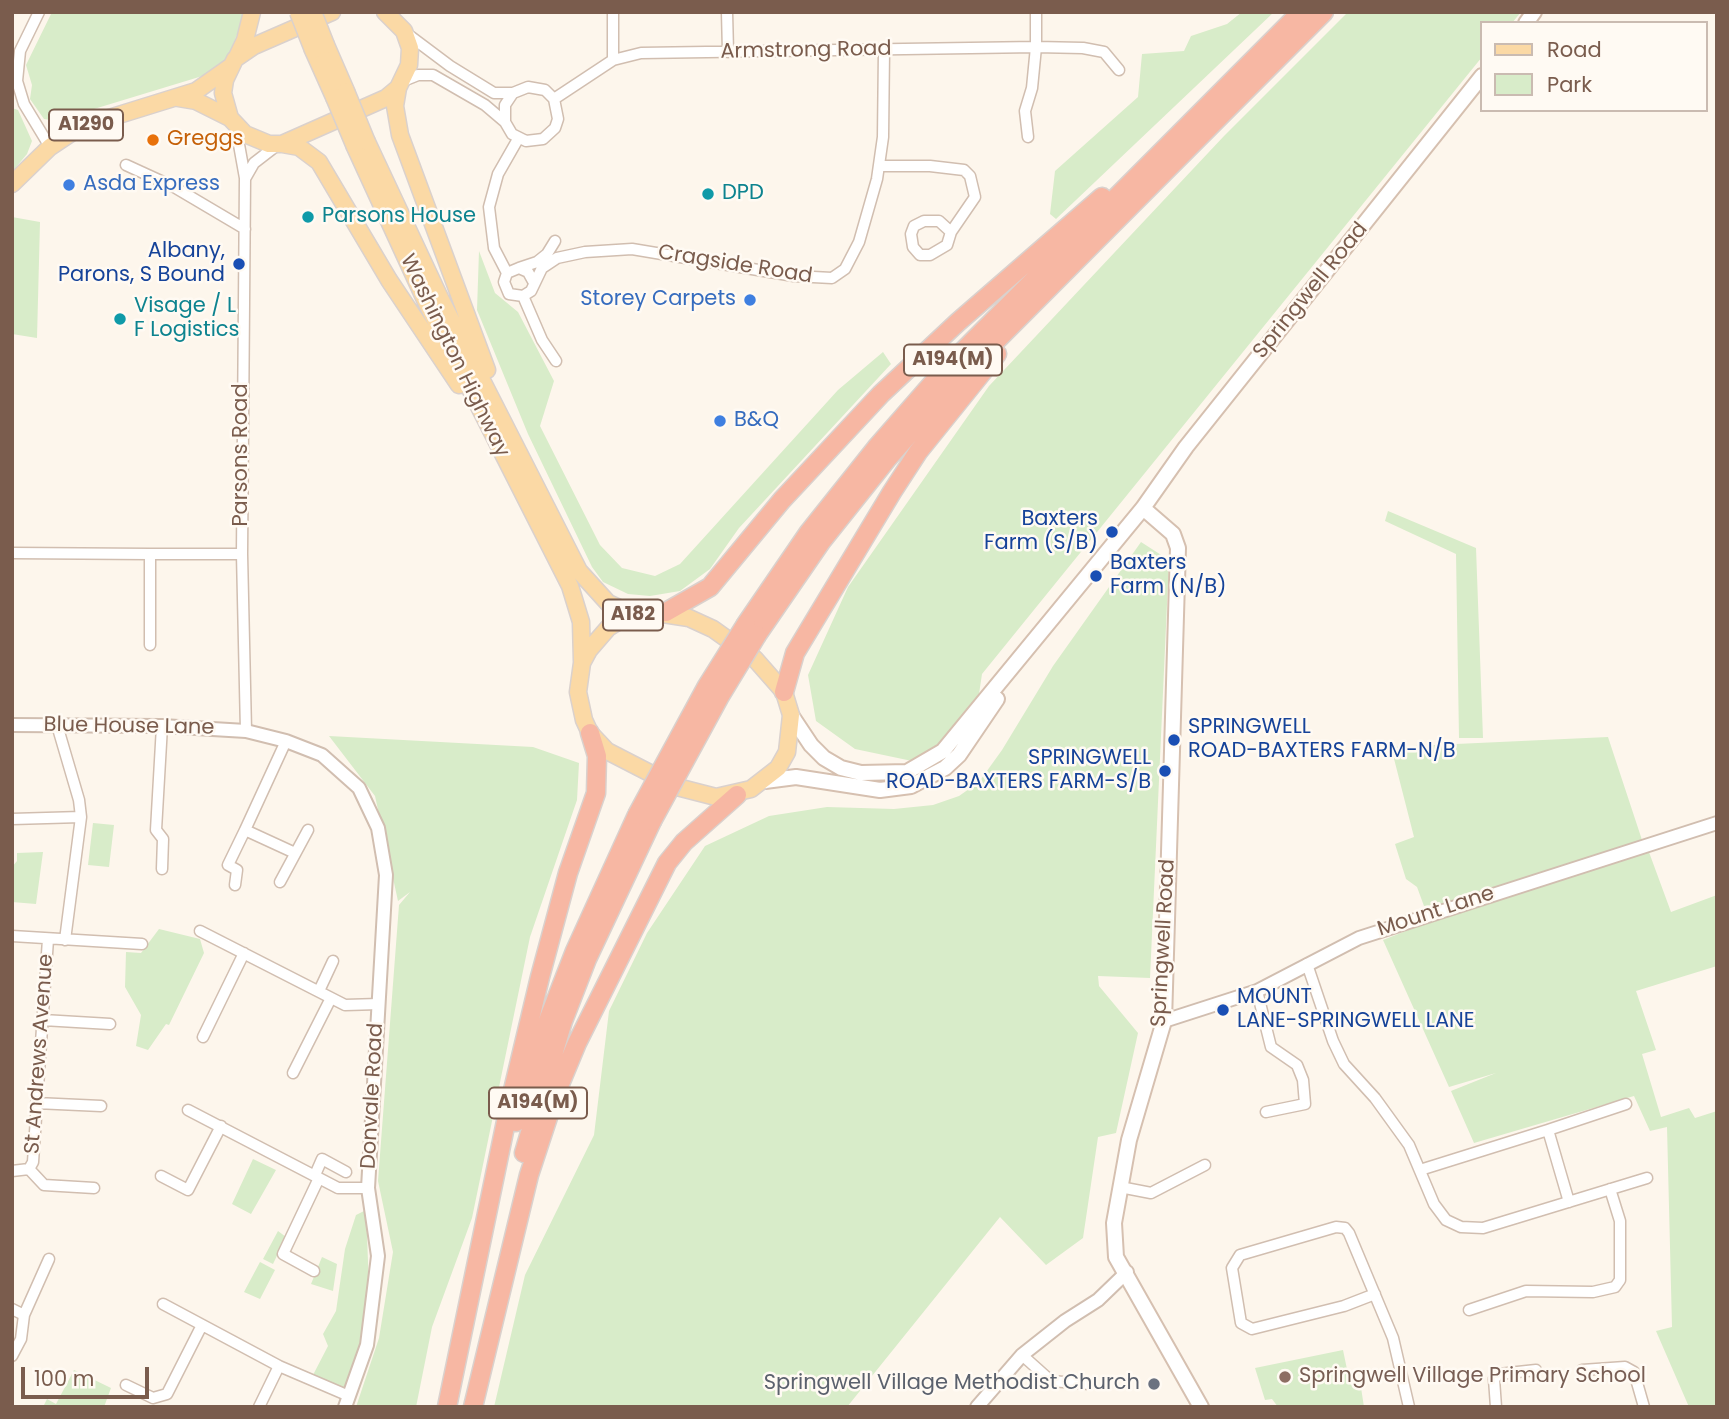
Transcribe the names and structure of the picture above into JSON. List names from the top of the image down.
{
  "streets": {
    "highway": ["A194(M)"],
    "main road": [
      "A1290",
      "Springwell Road",
      "Washington Highway",
      "A182"
    ],
    "street": [
      "Armstrong Road",
      "Cragside Road",
      "Parsons Road",
      "Blue House Lane",
      "Mount Lane",
      "St Andrews Avenue",
      "Donvale Road"
    ]
  },
  "crossings": [
    ["Armstrong Road", "Cragside Road"],
    ["Springwell Road", "Washington Highway"],
    ["Springwell Road", "A194(M)"],
    ["Springwell Road", "A182"],
    ["Springwell Road", "Mount Lane"],
    ["Washington Highway", "A194(M)"],
    ["Washington Highway", "A182"],
    ["A194(M)", "A182"],
    ["Parsons Road", "Blue House Lane"],
    ["Parsons Road", "Donvale Road"],
    ["Blue House Lane", "St Andrews Avenue"],
    ["Blue House Lane", "Donvale Road"]
  ],
  "places": [
    "Greggs",
    "Asda Express",
    "DPD",
    "Parsons House",
    "Albany, Parons, S Bound",
    "Storey Carpets",
    "Visage / L F Logistics",
    "B&Q",
    "Baxters Farm (S/B)",
    "Baxters Farm (N/B)",
    "SPRINGWELL ROAD-BAXTERS FARM-N/B",
    "SPRINGWELL ROAD-BAXTERS FARM-S/B",
    "MOUNT LANE-SPRINGWELL LANE",
    "Springwell Village Primary School",
    "Springwell Village Methodist Church"
  ],
  "legend": ["Road", "Park"],
  "scale_bar": "100 m"
}
